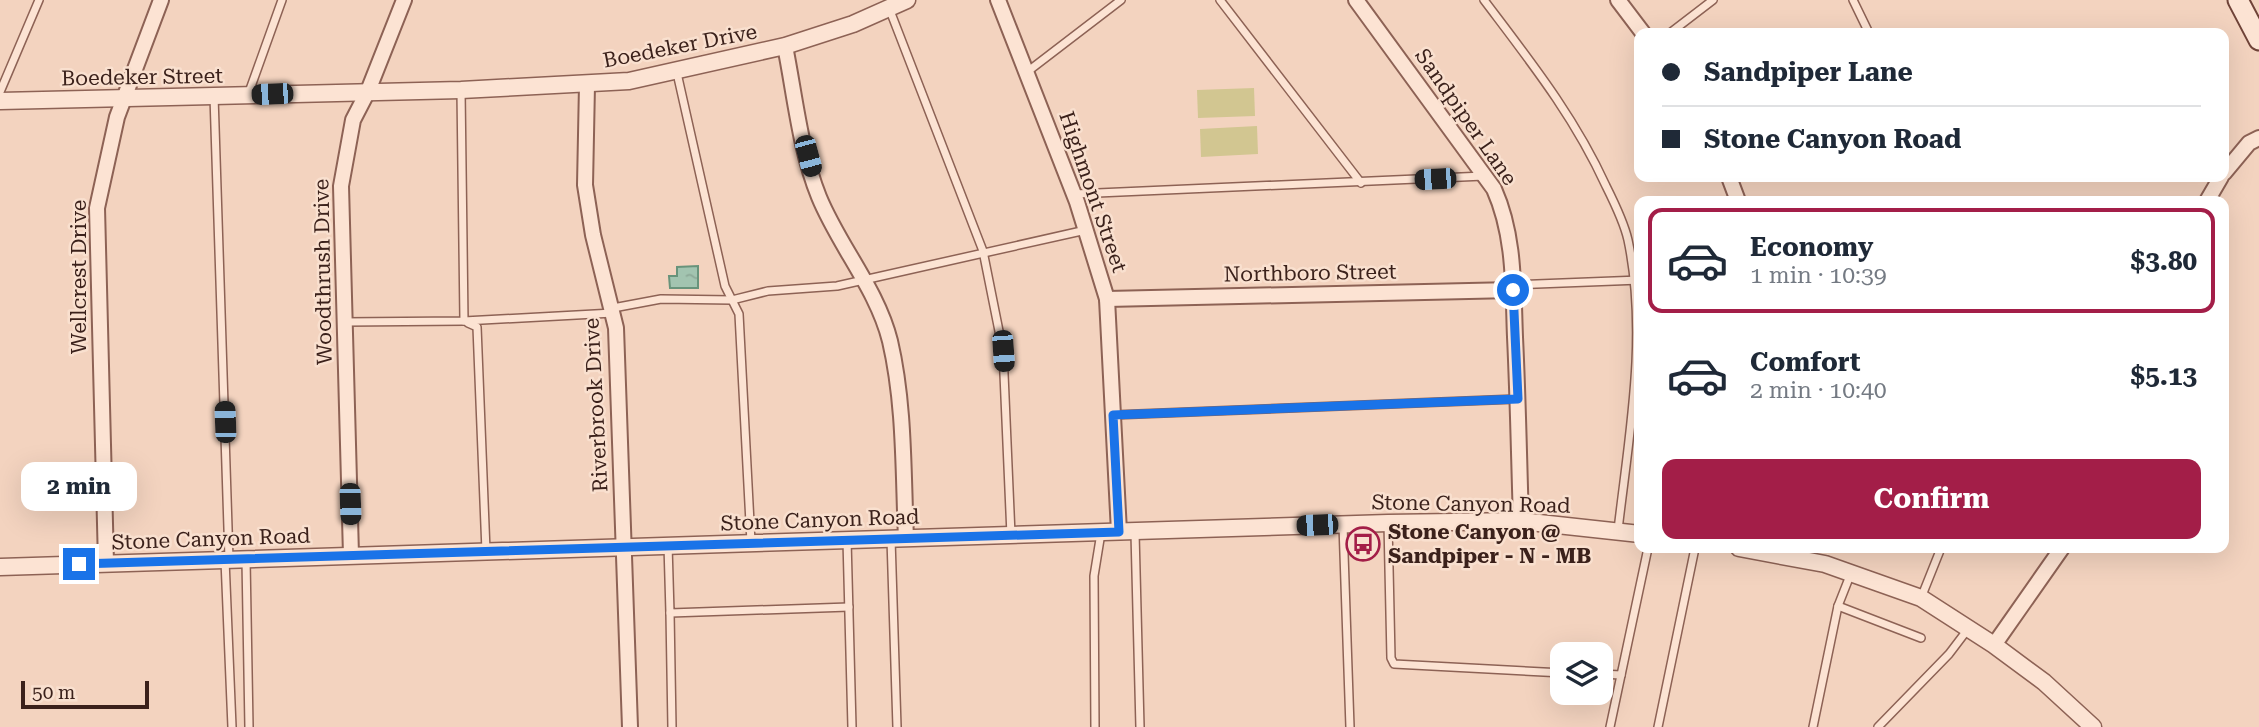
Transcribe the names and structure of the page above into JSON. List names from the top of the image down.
{
  "streets": {
    "street": [
      "Boedeker Drive",
      "Boedeker Street",
      "Sandpiper Lane",
      "Highmont Street",
      "Woodthrush Drive",
      "Northboro Street",
      "Wellcrest Drive",
      "Riverbrook Drive",
      "Stone Canyon Road"
    ]
  },
  "crossings": [
    ["Boedeker Drive", "Boedeker Street"],
    ["Boedeker Drive", "Woodthrush Drive"],
    ["Boedeker Drive", "Riverbrook Drive"],
    ["Boedeker Street", "Woodthrush Drive"],
    ["Boedeker Street", "Wellcrest Drive"],
    ["Sandpiper Lane", "Northboro Street"],
    ["Sandpiper Lane", "Stone Canyon Road"],
    ["Highmont Street", "Northboro Street"],
    ["Highmont Street", "Stone Canyon Road"],
    ["Woodthrush Drive", "Stone Canyon Road"],
    ["Wellcrest Drive", "Stone Canyon Road"],
    ["Riverbrook Drive", "Stone Canyon Road"]
  ],
  "places": {
    "bus stop": ["Stone Canyon @ Sandpiper - N - MB"]
  },
  "scale_bar": "50 m",
  "page": {
    "banner": ["Sandpiper Lane", "Stone Canyon Road"],
    "list": [
      {
        "name": "Economy",
        "note": "1 min · 10:39",
        "value": "$3.80"
      },
      {
        "name": "Comfort",
        "note": "2 min · 10:40",
        "value": "$5.13"
      }
    ],
    "buttons": "Confirm",
    "bubble": "2 min",
    "scale": "50 m"
  }
}
